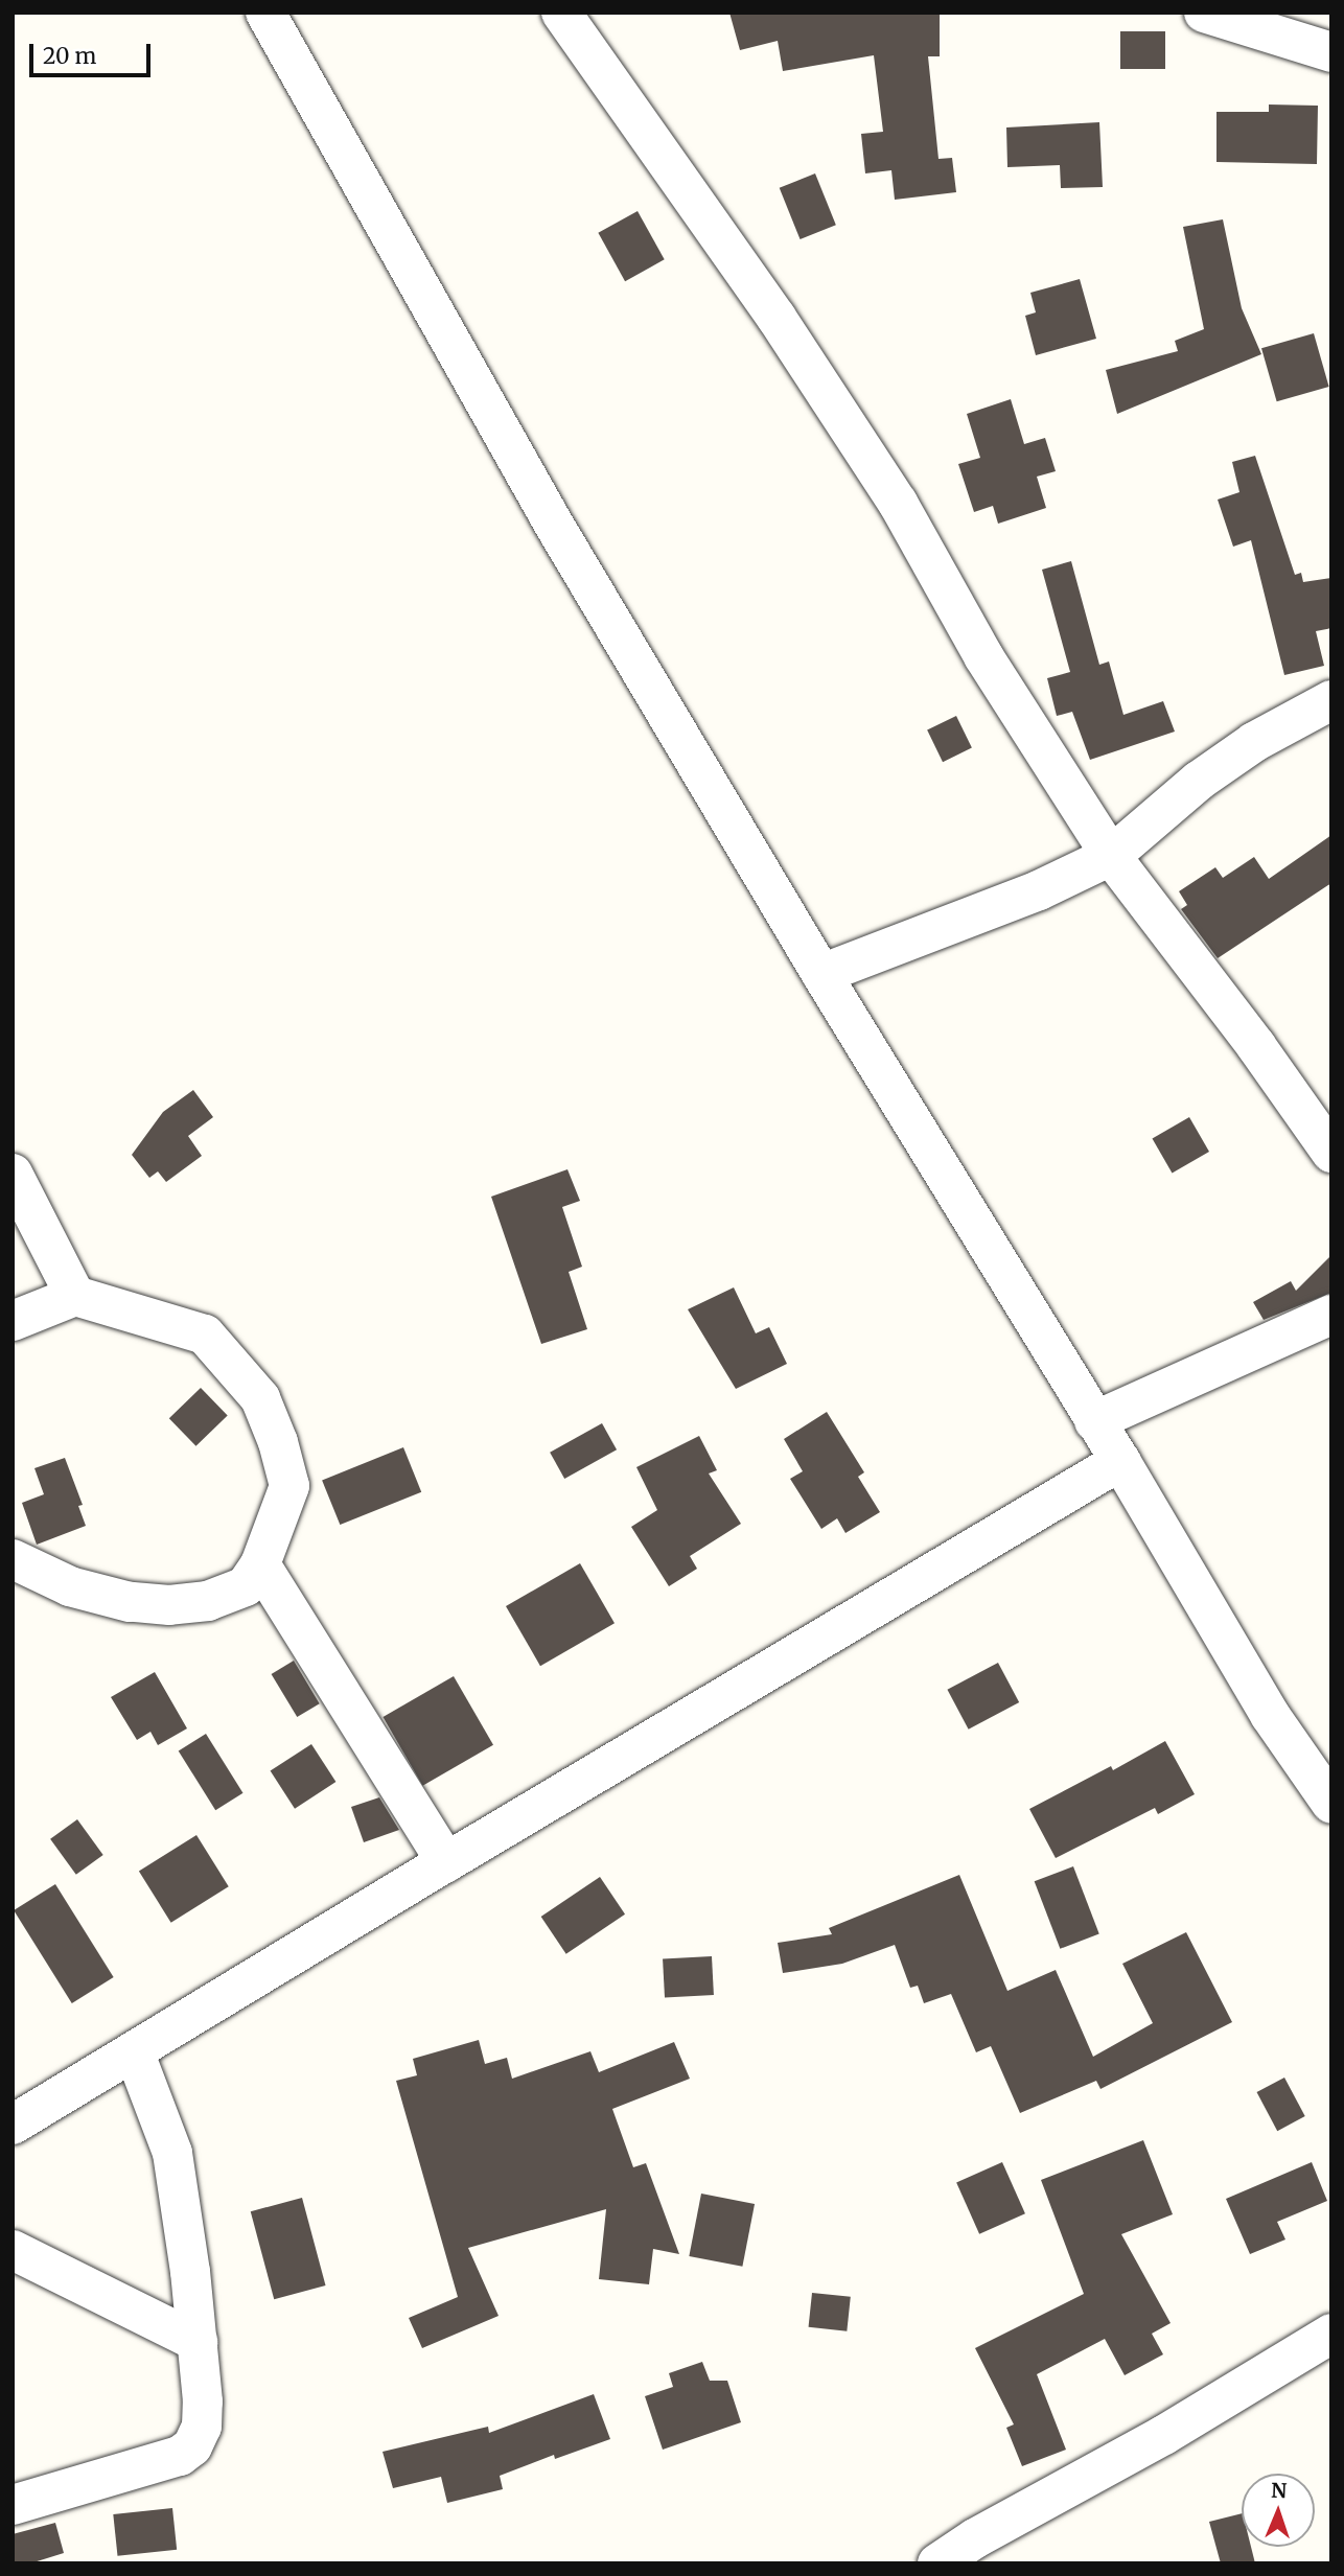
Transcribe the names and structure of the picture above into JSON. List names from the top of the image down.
{
  "scale_bar": "20 m",
  "north": "top"
}
